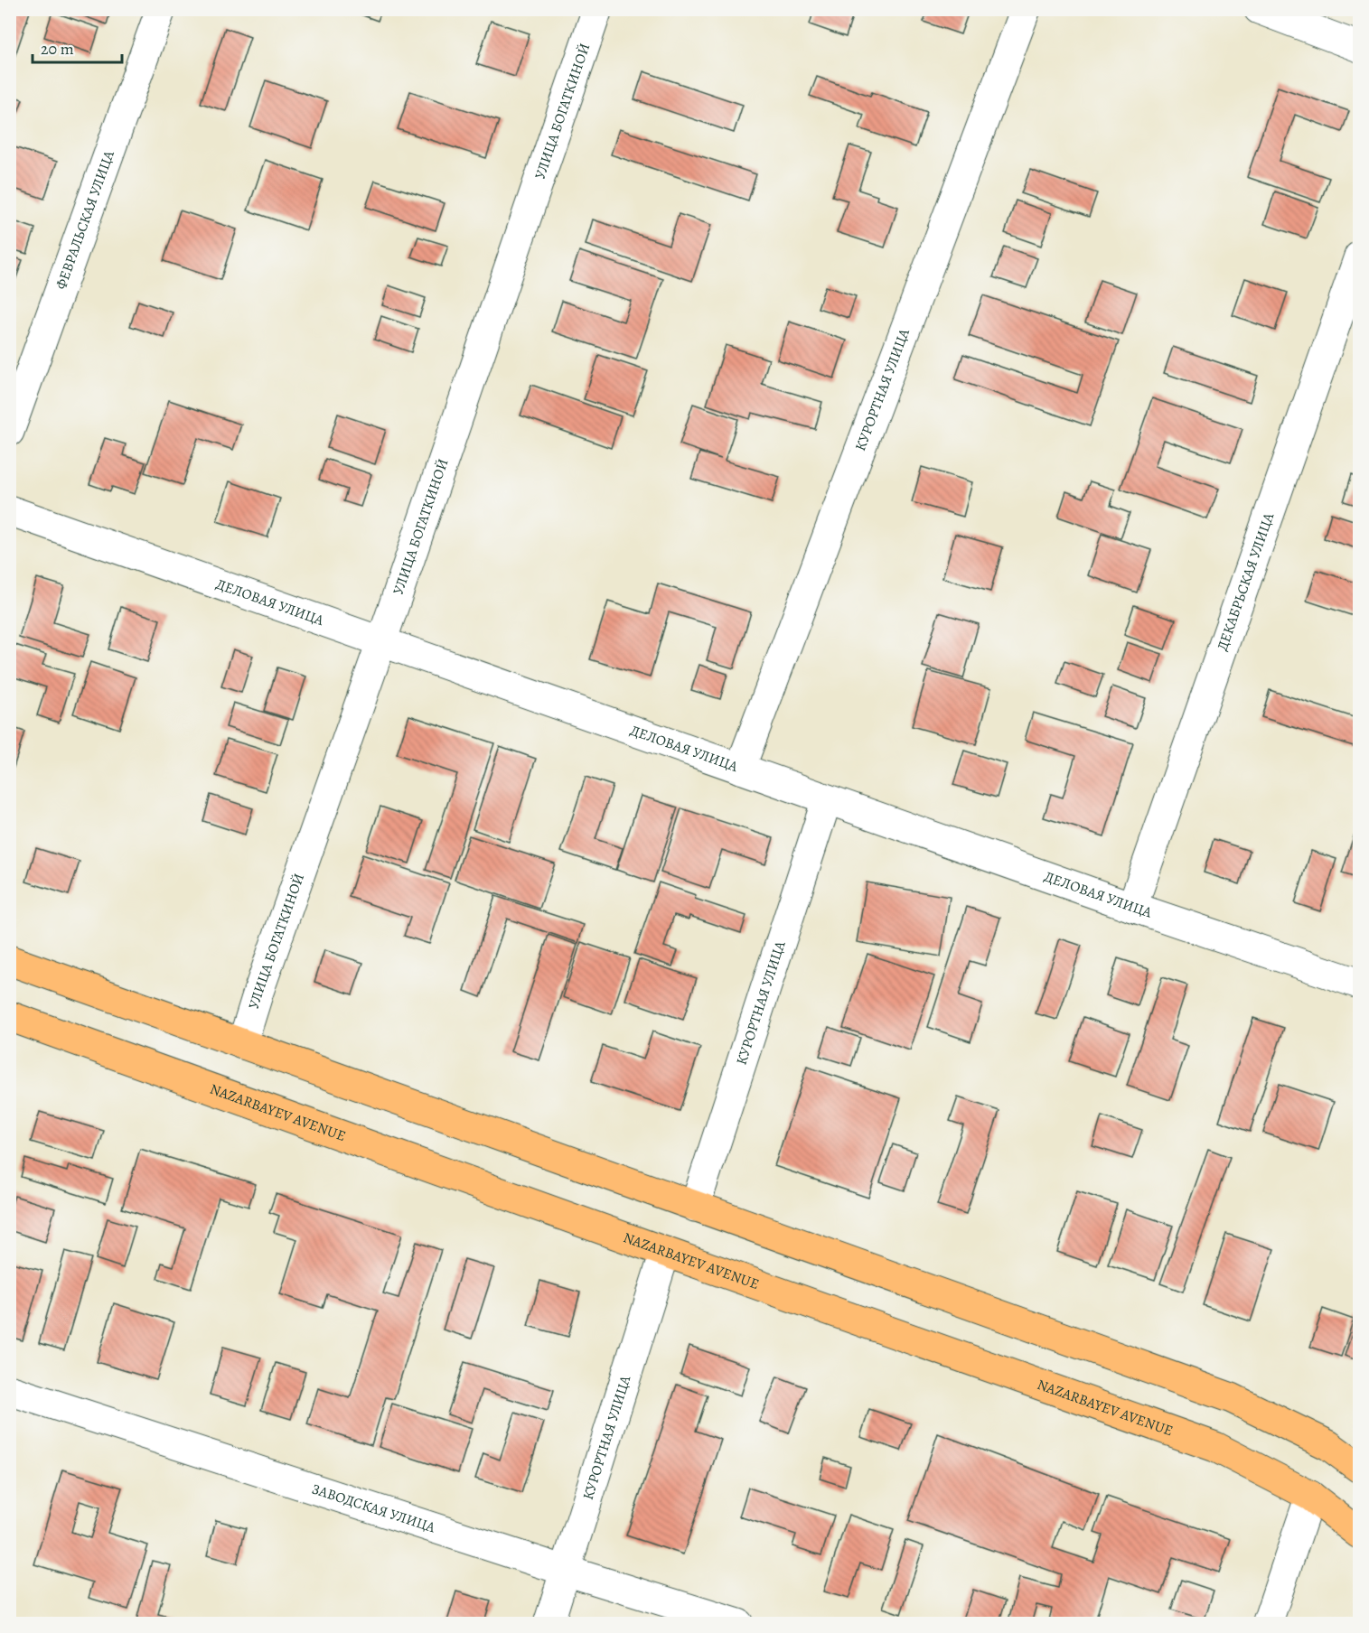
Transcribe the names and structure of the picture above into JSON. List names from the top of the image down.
{
  "streets": {
    "main road": ["NAZARBAYEV AVENUE"],
    "street": [
      "УЛИЦА БОГАТКИНОЙ",
      "ФЕВРАЛЬСКАЯ УЛИЦА",
      "КУРОРТНАЯ УЛИЦА",
      "ДЕКАБРЬСКАЯ УЛИЦА",
      "ДЕЛОВАЯ УЛИЦА",
      "ЗАВОДСКАЯ УЛИЦА"
    ]
  },
  "crossings": [
    ["УЛИЦА БОГАТКИНОЙ", "ДЕЛОВАЯ УЛИЦА"],
    ["КУРОРТНАЯ УЛИЦА", "ДЕЛОВАЯ УЛИЦА"],
    ["КУРОРТНАЯ УЛИЦА", "NAZARBAYEV AVENUE"],
    ["КУРОРТНАЯ УЛИЦА", "ЗАВОДСКАЯ УЛИЦА"],
    ["ДЕКАБРЬСКАЯ УЛИЦА", "ДЕЛОВАЯ УЛИЦА"]
  ],
  "scale_bar": "20 m"
}
